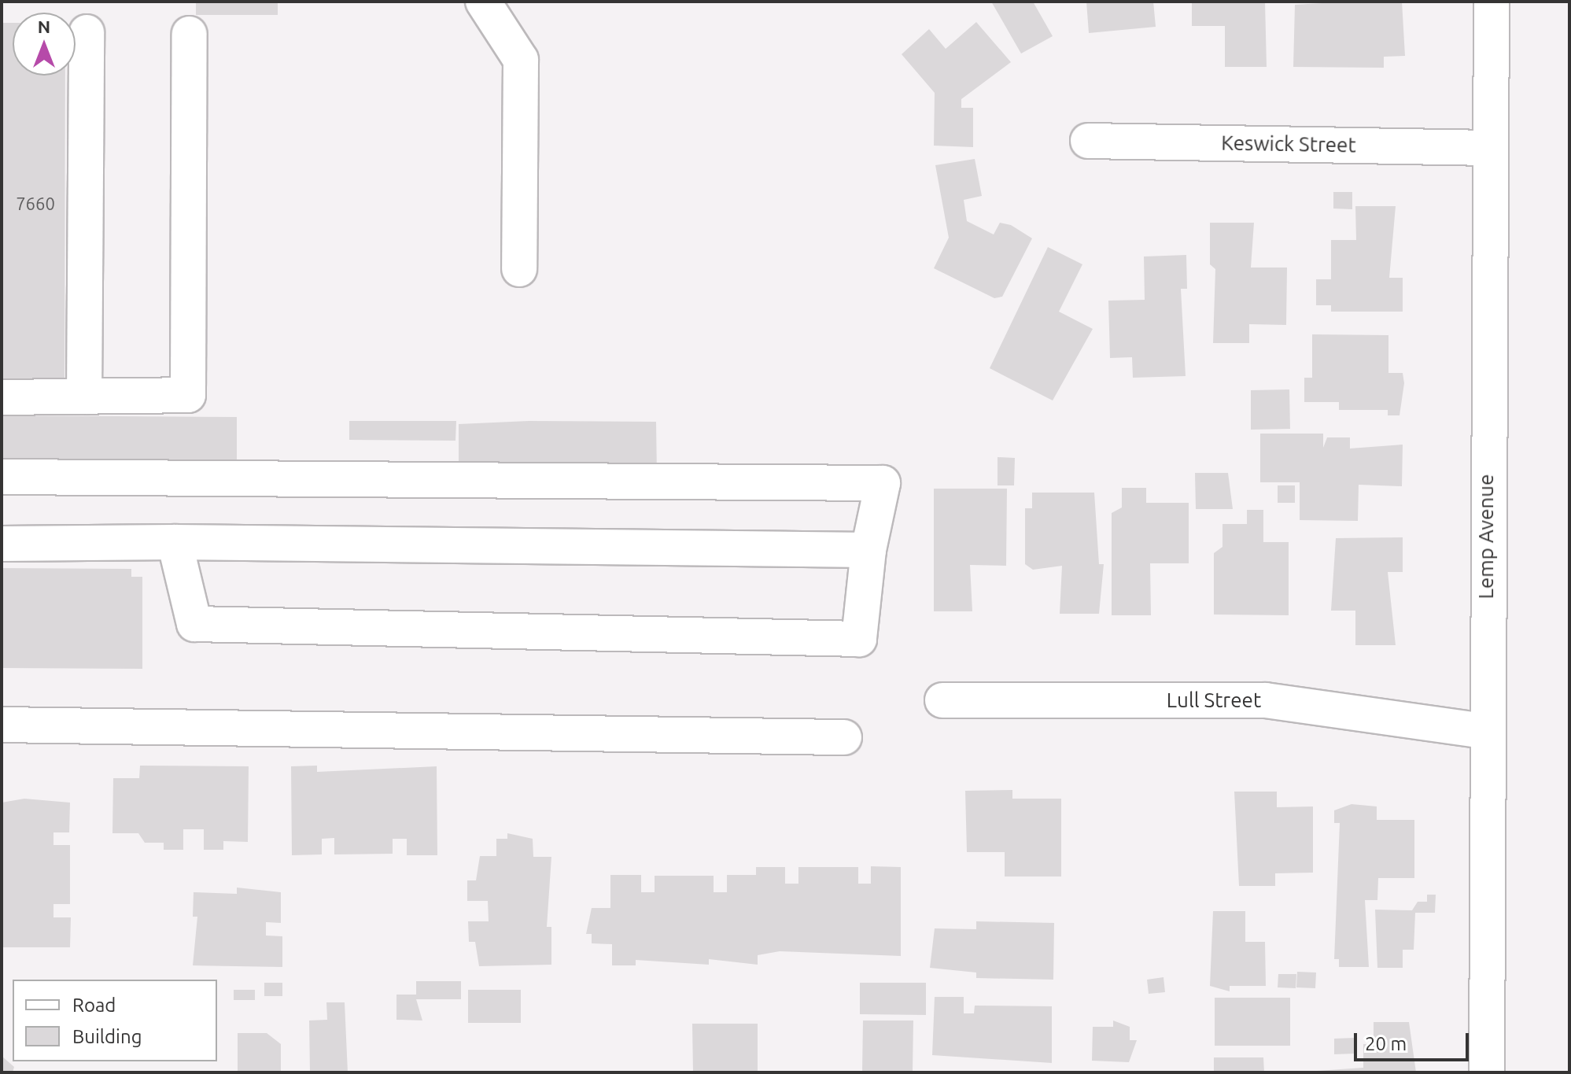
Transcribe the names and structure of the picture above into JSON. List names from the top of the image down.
{
  "streets": {
    "street": ["Keswick Street", "Lemp Avenue", "Lull Street"]
  },
  "crossings": [
    ["Keswick Street", "Lemp Avenue"],
    ["Lemp Avenue", "Lull Street"]
  ],
  "house_numbers": ["7660"],
  "legend": ["Road", "Building"],
  "scale_bar": "20 m",
  "north": "top"
}
